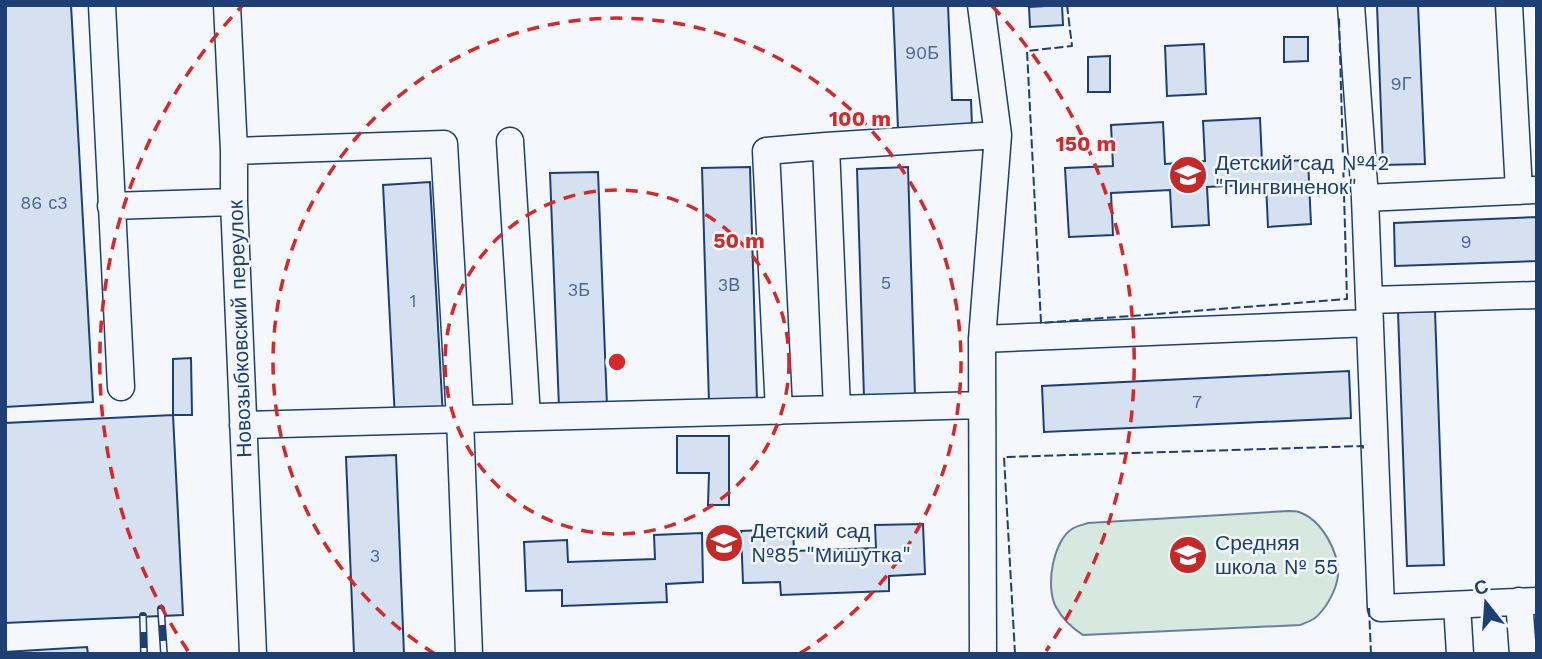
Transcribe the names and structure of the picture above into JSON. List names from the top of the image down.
{
  "streets": {
    "street": ["Новозыбковский переулок"]
  },
  "places": {
    "school or university": ["Детский сад №42 \"Пингвиненок\"", "Детский сад №85 \"Мишутка\"", "Средняя школа № 55"]
  },
  "house_numbers": [
    "90Б",
    "9Г",
    "86 с3",
    "9",
    "5",
    "3В",
    "3Б",
    "1",
    "7",
    "3"
  ],
  "north": "top",
  "rings": ["100 m", "150 m", "50 m"]
}
